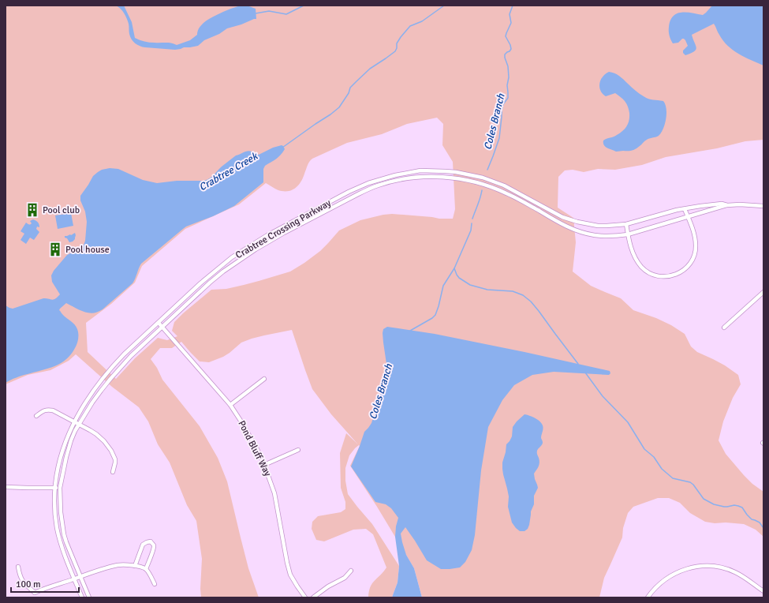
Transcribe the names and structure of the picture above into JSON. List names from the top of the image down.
{
  "streets": {
    "street": ["Crabtree Crossing Parkway", "Pond Bluff Way"]
  },
  "crossings": [
    ["Crabtree Crossing Parkway", "Pond Bluff Way"]
  ],
  "water": ["Coles Branch", "Crabtree Creek"],
  "places": {
    "building": ["Pool club", "Pool house"]
  },
  "scale_bar": "100 m"
}
